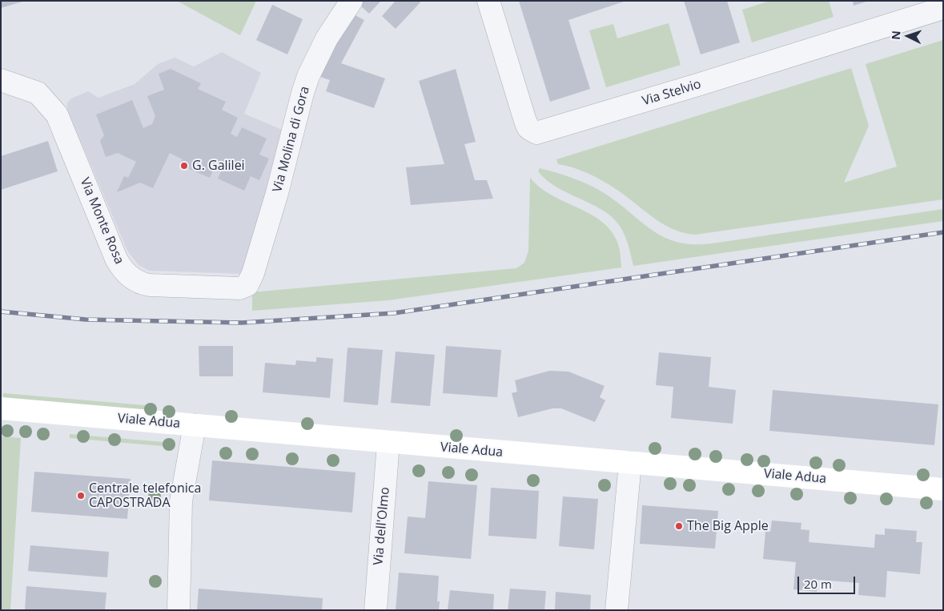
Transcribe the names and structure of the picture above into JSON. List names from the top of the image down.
{
  "streets": {
    "main road": ["Viale Adua"],
    "street": [
      "Via Stelvio",
      "Via Molina di Gora",
      "Via Monte Rosa",
      "Via dell'Olmo"
    ]
  },
  "crossings": [
    ["Via Molina di Gora", "Via Monte Rosa"],
    ["Viale Adua", "Via dell'Olmo"]
  ],
  "places": ["G. Galilei", "Centrale telefonica CAPOSTRADA", "The Big Apple"],
  "scale_bar": "20 m",
  "north": "left"
}
